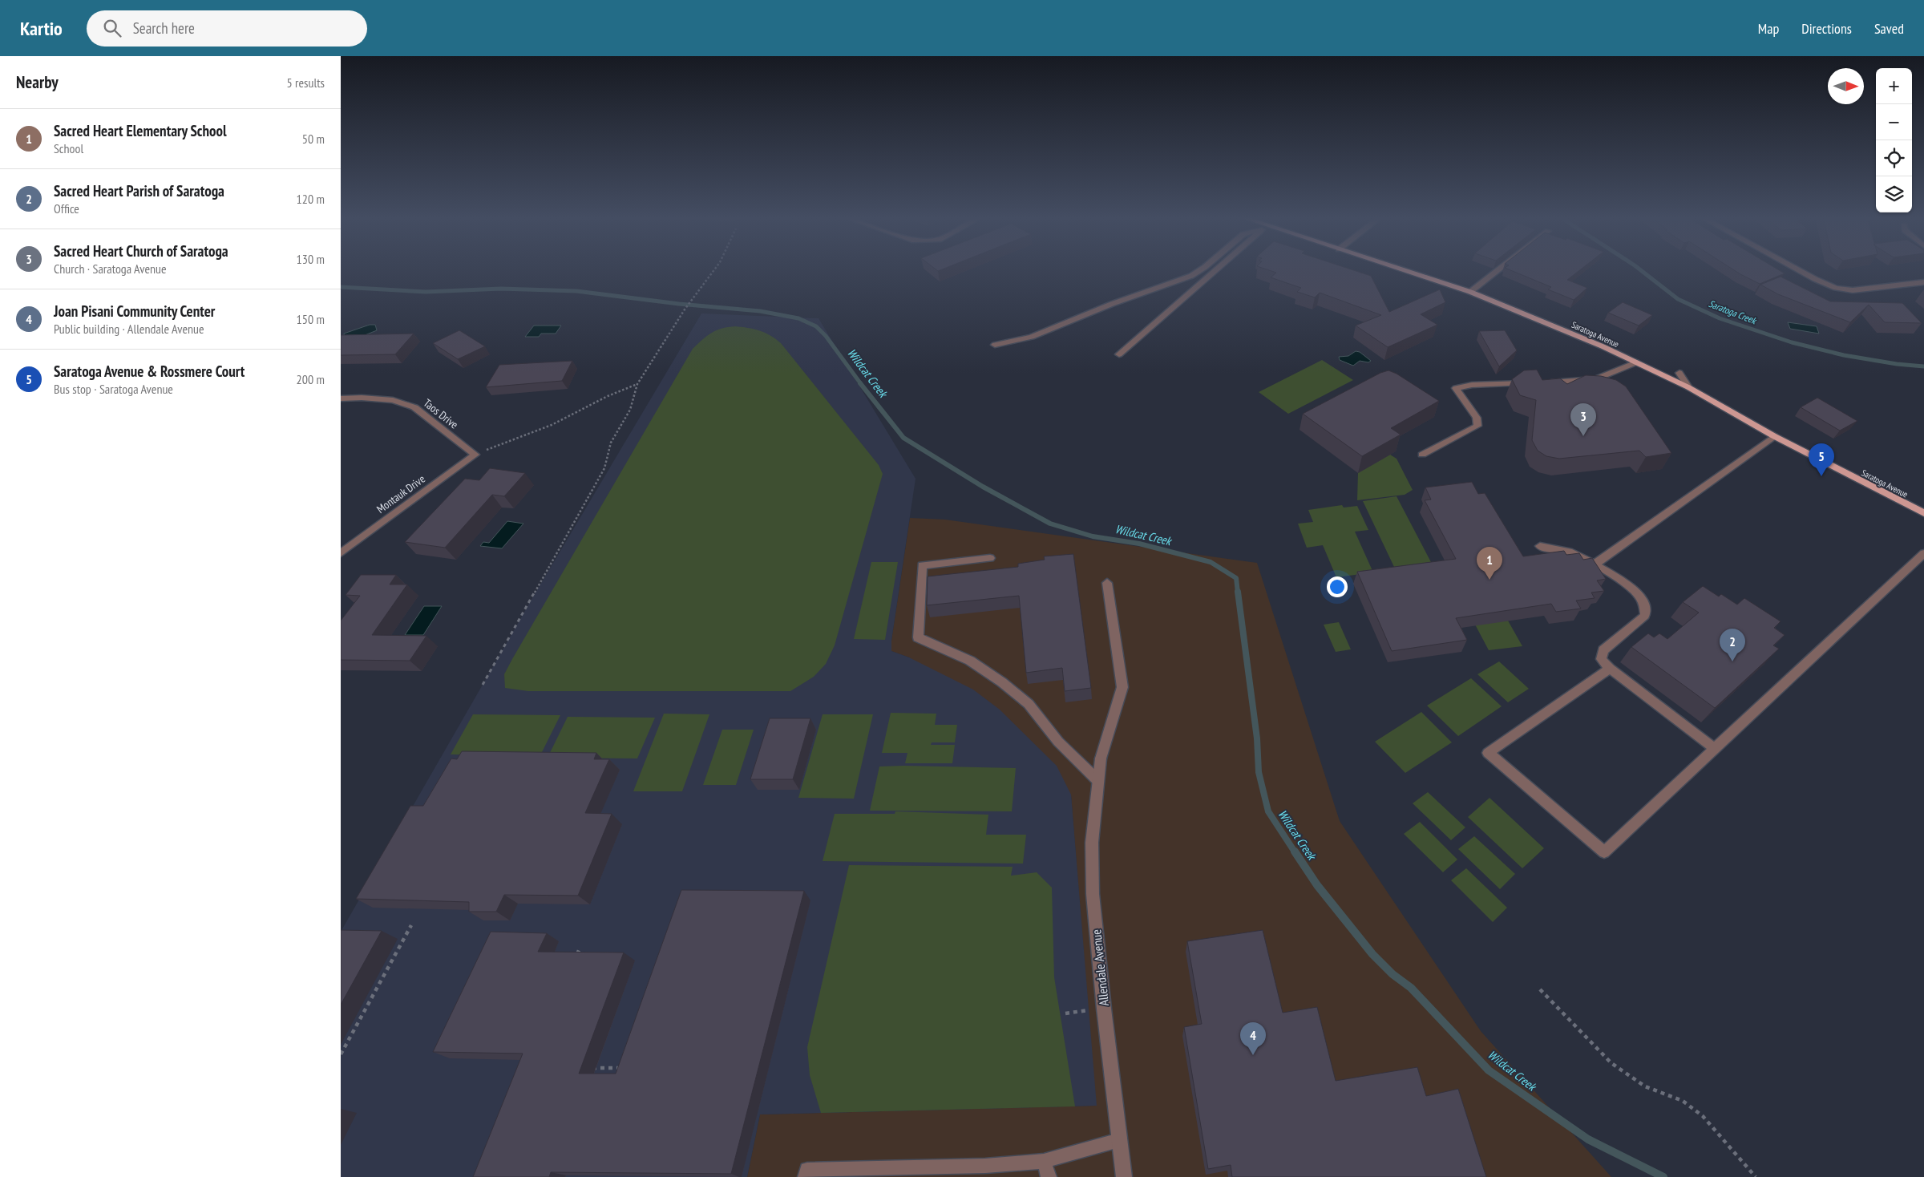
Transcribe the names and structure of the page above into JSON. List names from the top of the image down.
{
  "streets": {
    "main road": ["Saratoga Avenue"],
    "street": ["Taos Drive", "Montauk Drive", "Allendale Avenue"]
  },
  "crossings": [
    ["Taos Drive", "Montauk Drive"]
  ],
  "water": ["Saratoga Creek", "Wildcat Creek"],
  "north": "right",
  "page": {
    "header": "Kartio",
    "search": "Search here",
    "nav": ["Map", "Directions", "Saved"],
    "heading": ["Nearby", "5 results"],
    "map_buttons": ["+", "−"],
    "list": [
      {
        "mark": "1",
        "name": "Sacred Heart Elementary School",
        "note": "School",
        "value": "50 m"
      },
      {
        "mark": "2",
        "name": "Sacred Heart Parish of Saratoga",
        "note": "Office",
        "value": "120 m"
      },
      {
        "mark": "3",
        "name": "Sacred Heart Church of Saratoga",
        "note": "Church · Saratoga Avenue",
        "value": "130 m"
      },
      {
        "mark": "4",
        "name": "Joan Pisani Community Center",
        "note": "Public building · Allendale Avenue",
        "value": "150 m"
      },
      {
        "mark": "5",
        "name": "Saratoga Avenue & Rossmere Court",
        "note": "Bus stop · Saratoga Avenue",
        "value": "200 m"
      }
    ],
    "pins": [
      "3",
      "5",
      "1",
      "2",
      "4"
    ]
  }
}
